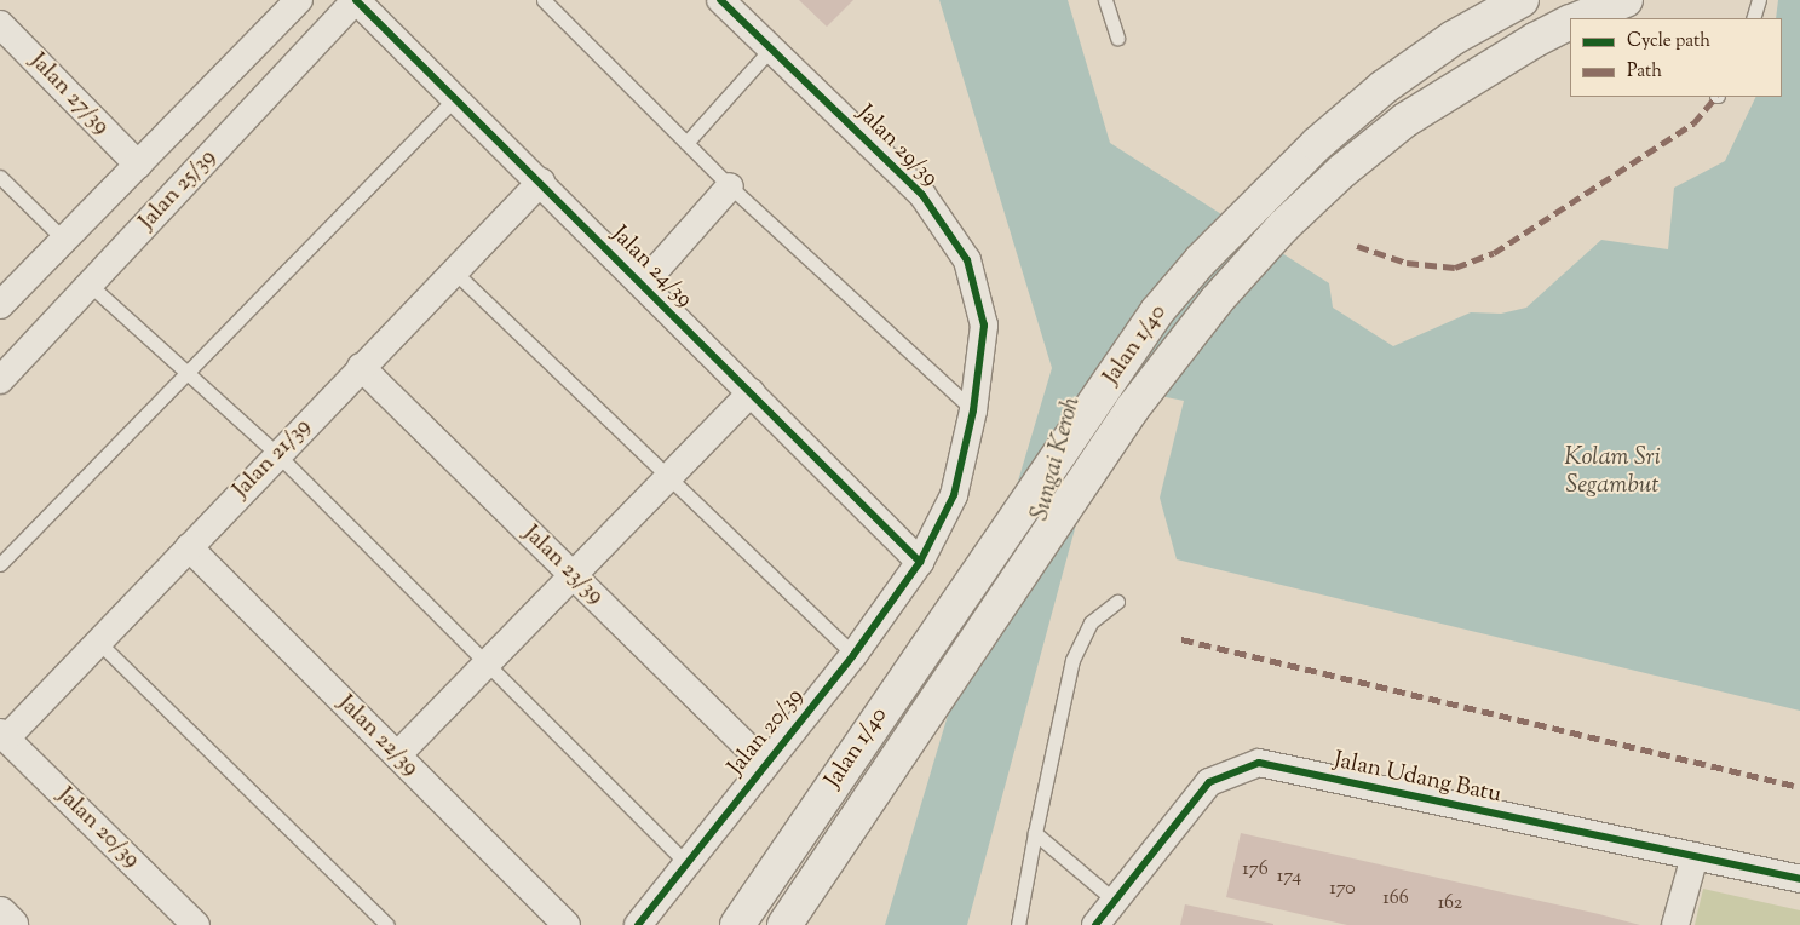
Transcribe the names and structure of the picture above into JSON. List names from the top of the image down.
{
  "streets": {
    "main road": ["Jalan 1/40"],
    "street": [
      "Jalan 27/39",
      "Jalan 29/39",
      "Jalan 25/39",
      "Jalan 24/39",
      "Jalan 21/39",
      "Jalan 23/39",
      "Jalan 20/39",
      "Jalan 22/39",
      "Jalan Udang Batu"
    ]
  },
  "crossings": [
    ["Jalan 27/39", "Jalan 25/39"],
    ["Jalan 29/39", "Jalan 24/39"],
    ["Jalan 29/39", "Jalan 20/39"],
    ["Jalan 25/39", "Jalan 24/39"],
    ["Jalan 24/39", "Jalan 21/39"],
    ["Jalan 24/39", "Jalan 20/39"],
    ["Jalan 21/39", "Jalan 23/39"],
    ["Jalan 21/39", "Jalan 20/39"],
    ["Jalan 21/39", "Jalan 22/39"],
    ["Jalan 23/39", "Jalan 20/39"]
  ],
  "water": ["Sungai Keroh", "Kolam Sri Segambut"],
  "house_numbers": [
    "176",
    "174",
    "170",
    "166",
    "162"
  ],
  "legend": ["Cycle path", "Path"]
}
